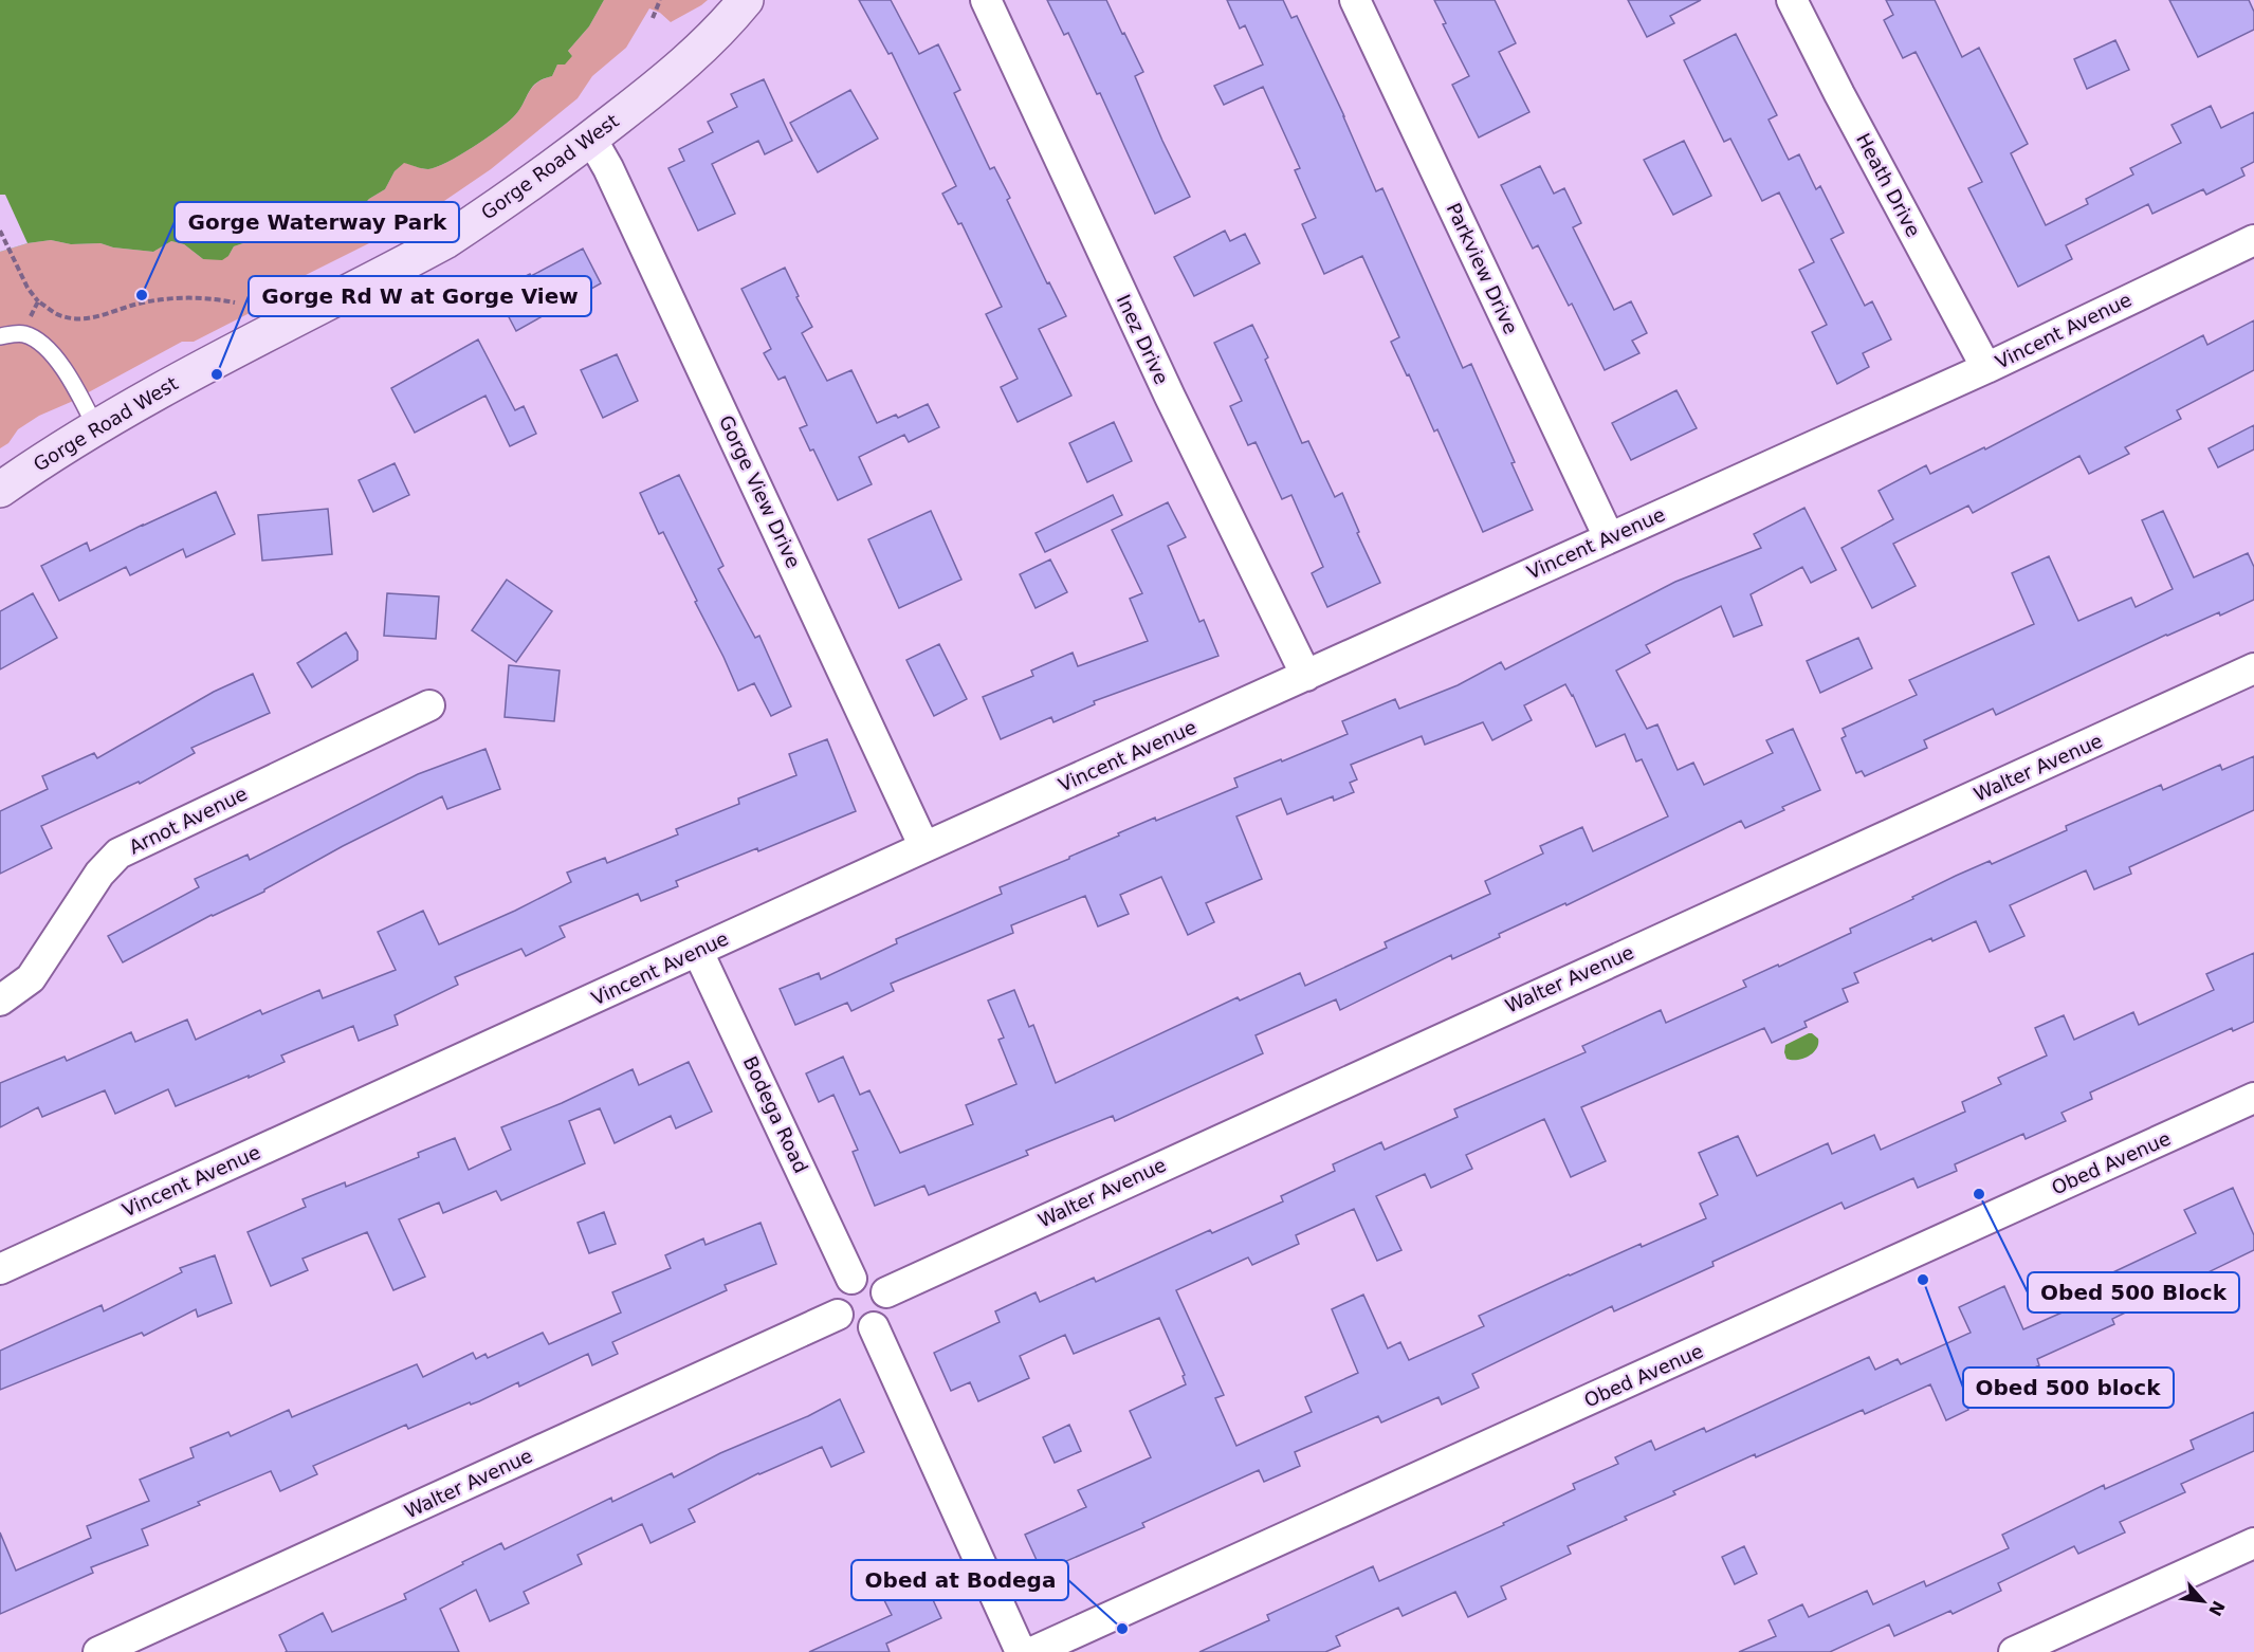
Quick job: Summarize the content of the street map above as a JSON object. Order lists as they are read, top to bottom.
{
  "streets": {
    "main road": ["Gorge Road West"],
    "street": [
      "Heath Drive",
      "Parkview Drive",
      "Vincent Avenue",
      "Inez Drive",
      "Gorge View Drive",
      "Walter Avenue",
      "Arnot Avenue",
      "Bodega Road",
      "Obed Avenue"
    ]
  },
  "crossings": [
    ["Gorge Road West", "Gorge View Drive"],
    ["Heath Drive", "Vincent Avenue"],
    ["Parkview Drive", "Vincent Avenue"],
    ["Vincent Avenue", "Inez Drive"],
    ["Vincent Avenue", "Gorge View Drive"],
    ["Vincent Avenue", "Bodega Road"],
    ["Walter Avenue", "Bodega Road"]
  ],
  "places": [
    "Gorge Waterway Park",
    "Gorge Rd W at Gorge View",
    "Obed 500 Block",
    "Obed 500 block",
    "Obed at Bodega"
  ],
  "north": "bottom right"
}
